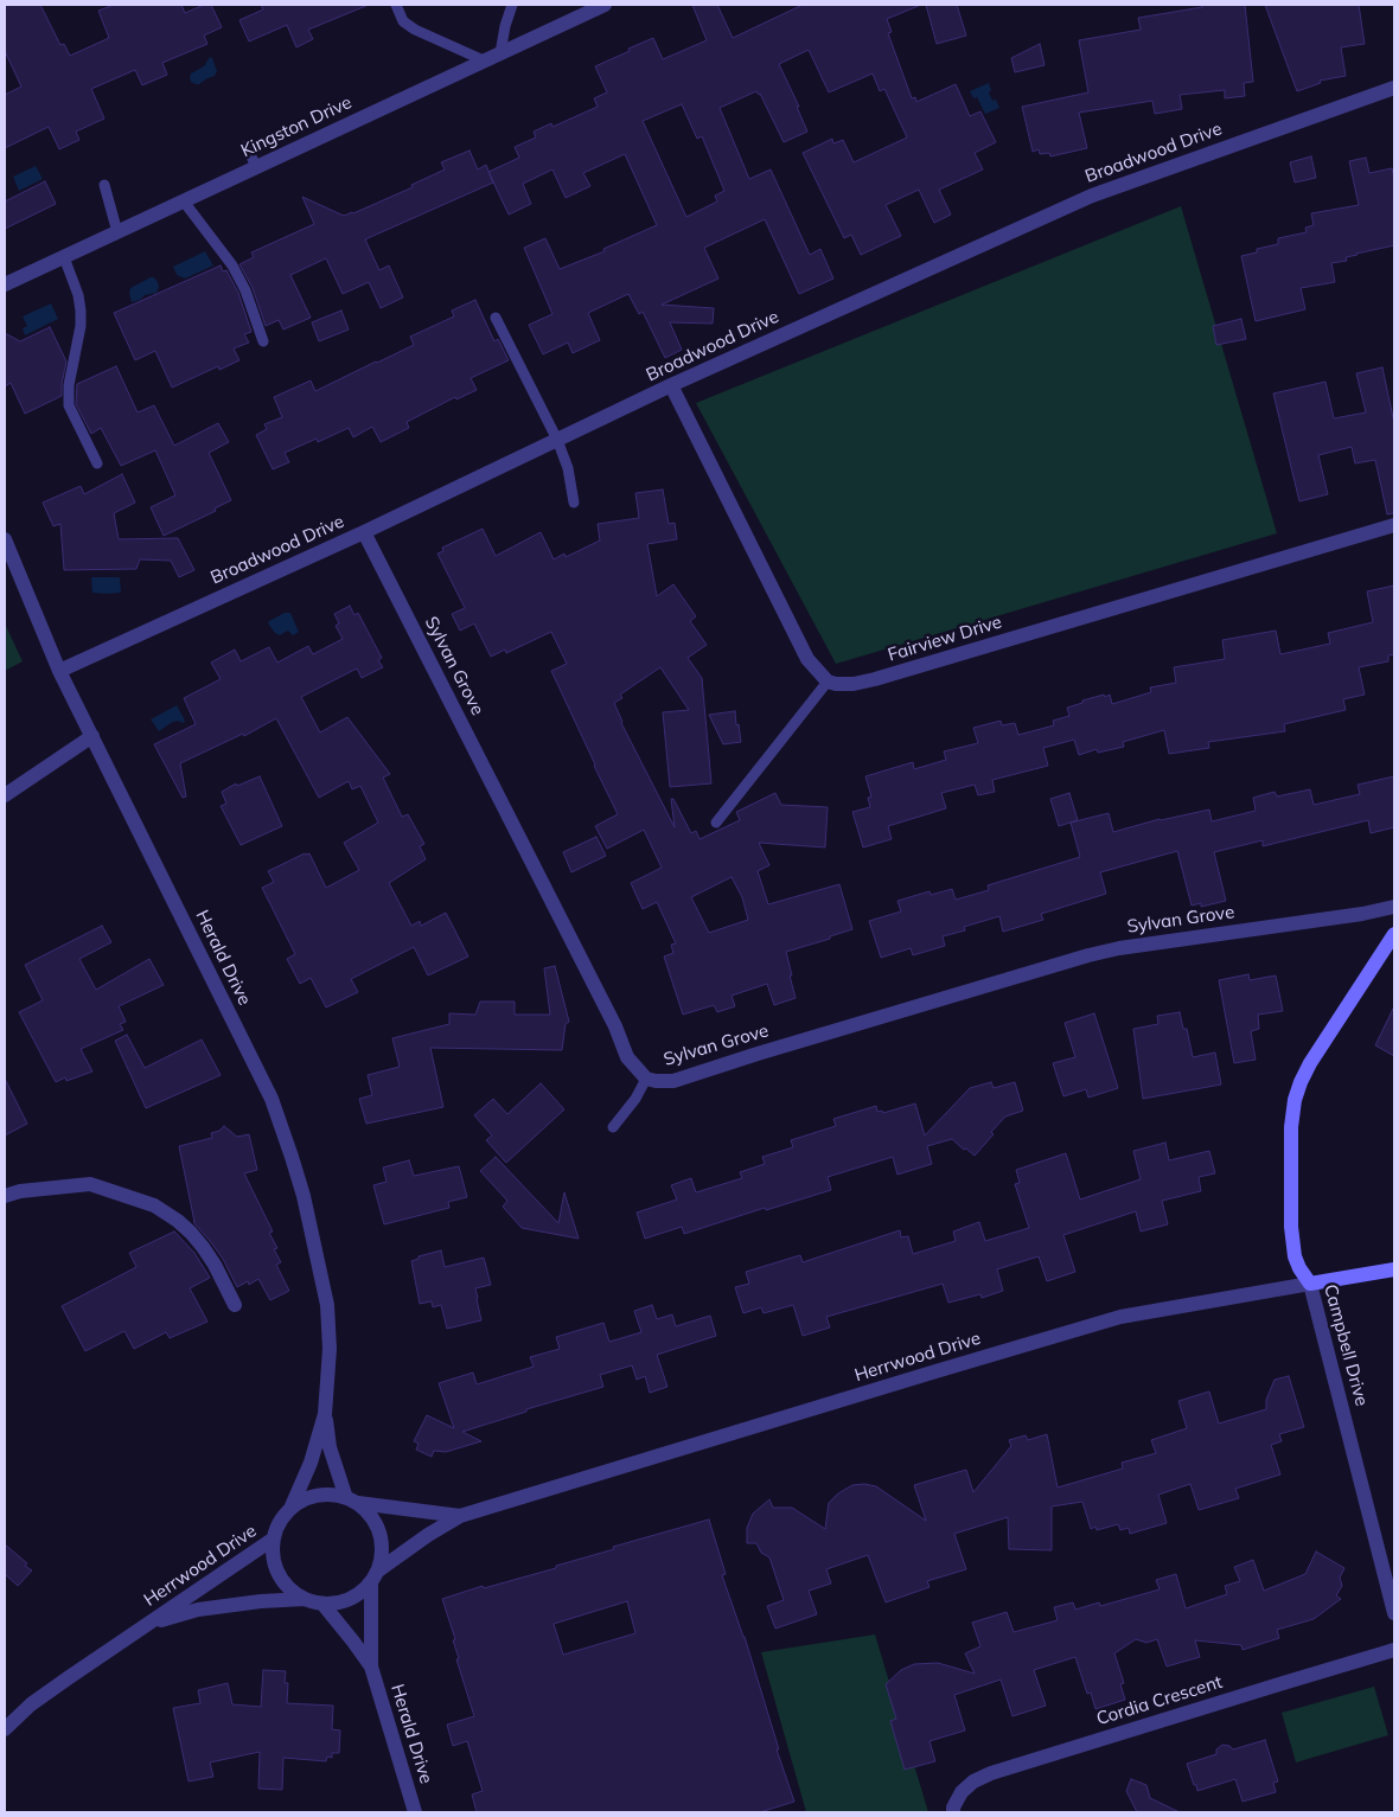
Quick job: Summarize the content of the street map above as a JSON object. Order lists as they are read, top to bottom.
{
  "streets": {
    "street": [
      "Kingston Drive",
      "Broadwood Drive",
      "Fairview Drive",
      "Sylvan Grove",
      "Herald Drive",
      "Campbell Drive",
      "Herrwood Drive",
      "Cordia Crescent"
    ]
  },
  "crossings": [
    ["Broadwood Drive", "Sylvan Grove"],
    ["Broadwood Drive", "Herald Drive"],
    ["Herald Drive", "Herrwood Drive"],
    ["Campbell Drive", "Herrwood Drive"]
  ]
}
